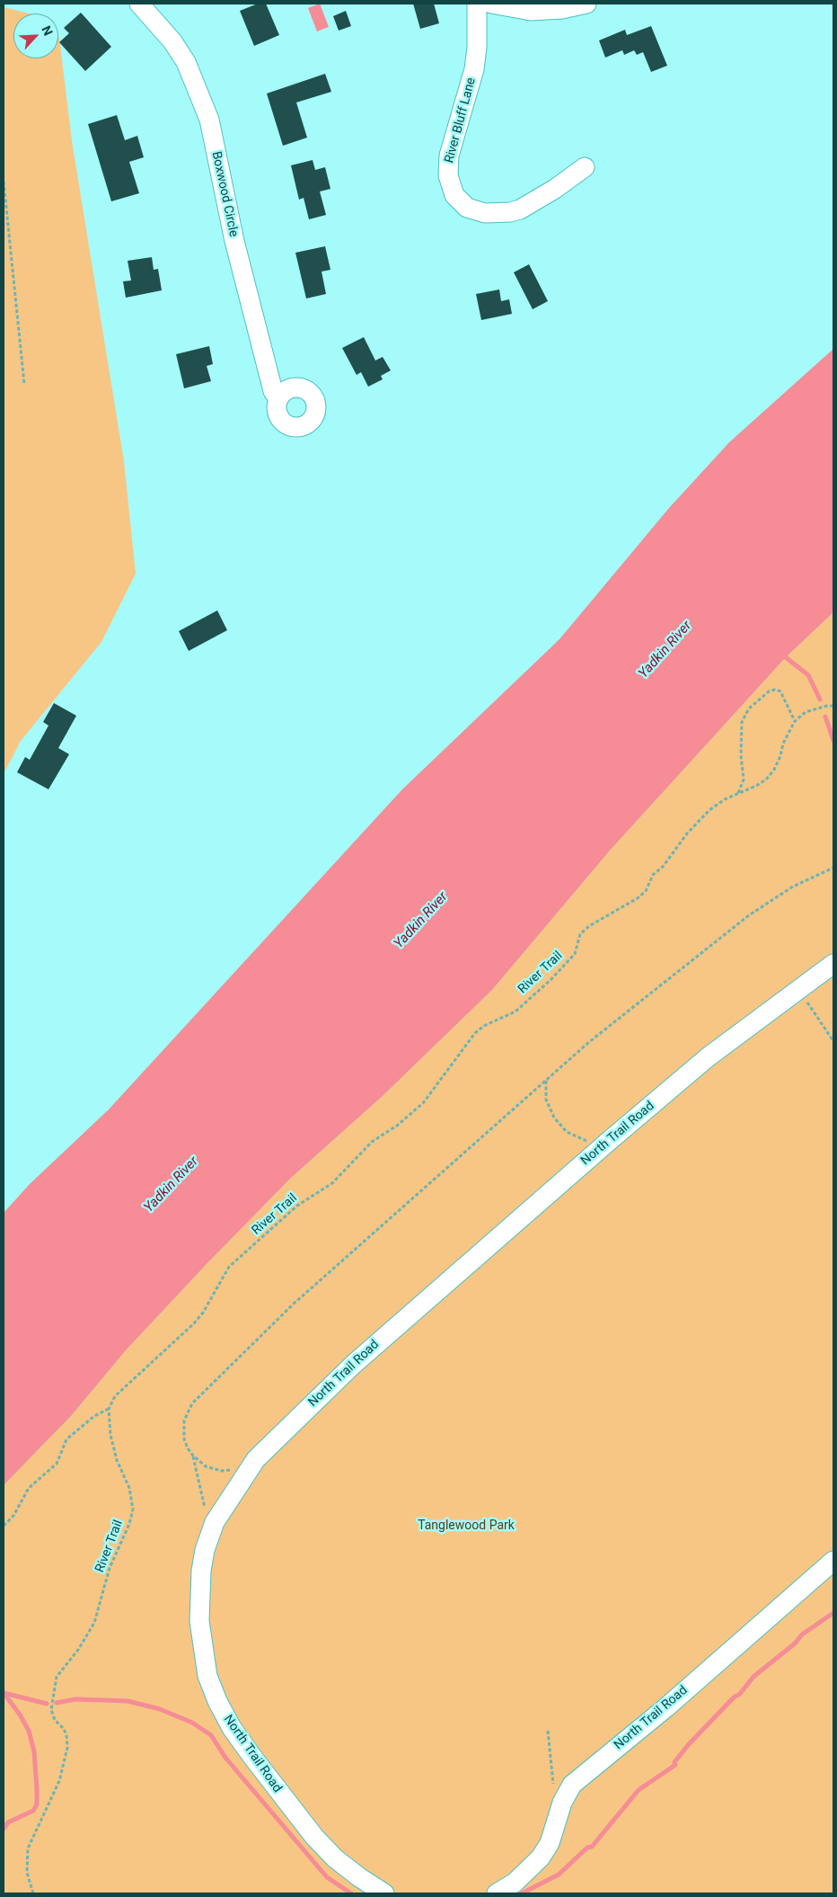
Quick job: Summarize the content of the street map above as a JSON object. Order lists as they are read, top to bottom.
{
  "streets": {
    "street": ["River Bluff Lane", "Boxwood Circle", "North Trail Road"],
    "path": ["River Trail"]
  },
  "water": ["Yadkin River"],
  "parks": ["Tanglewood Park"],
  "north": "top right"
}
